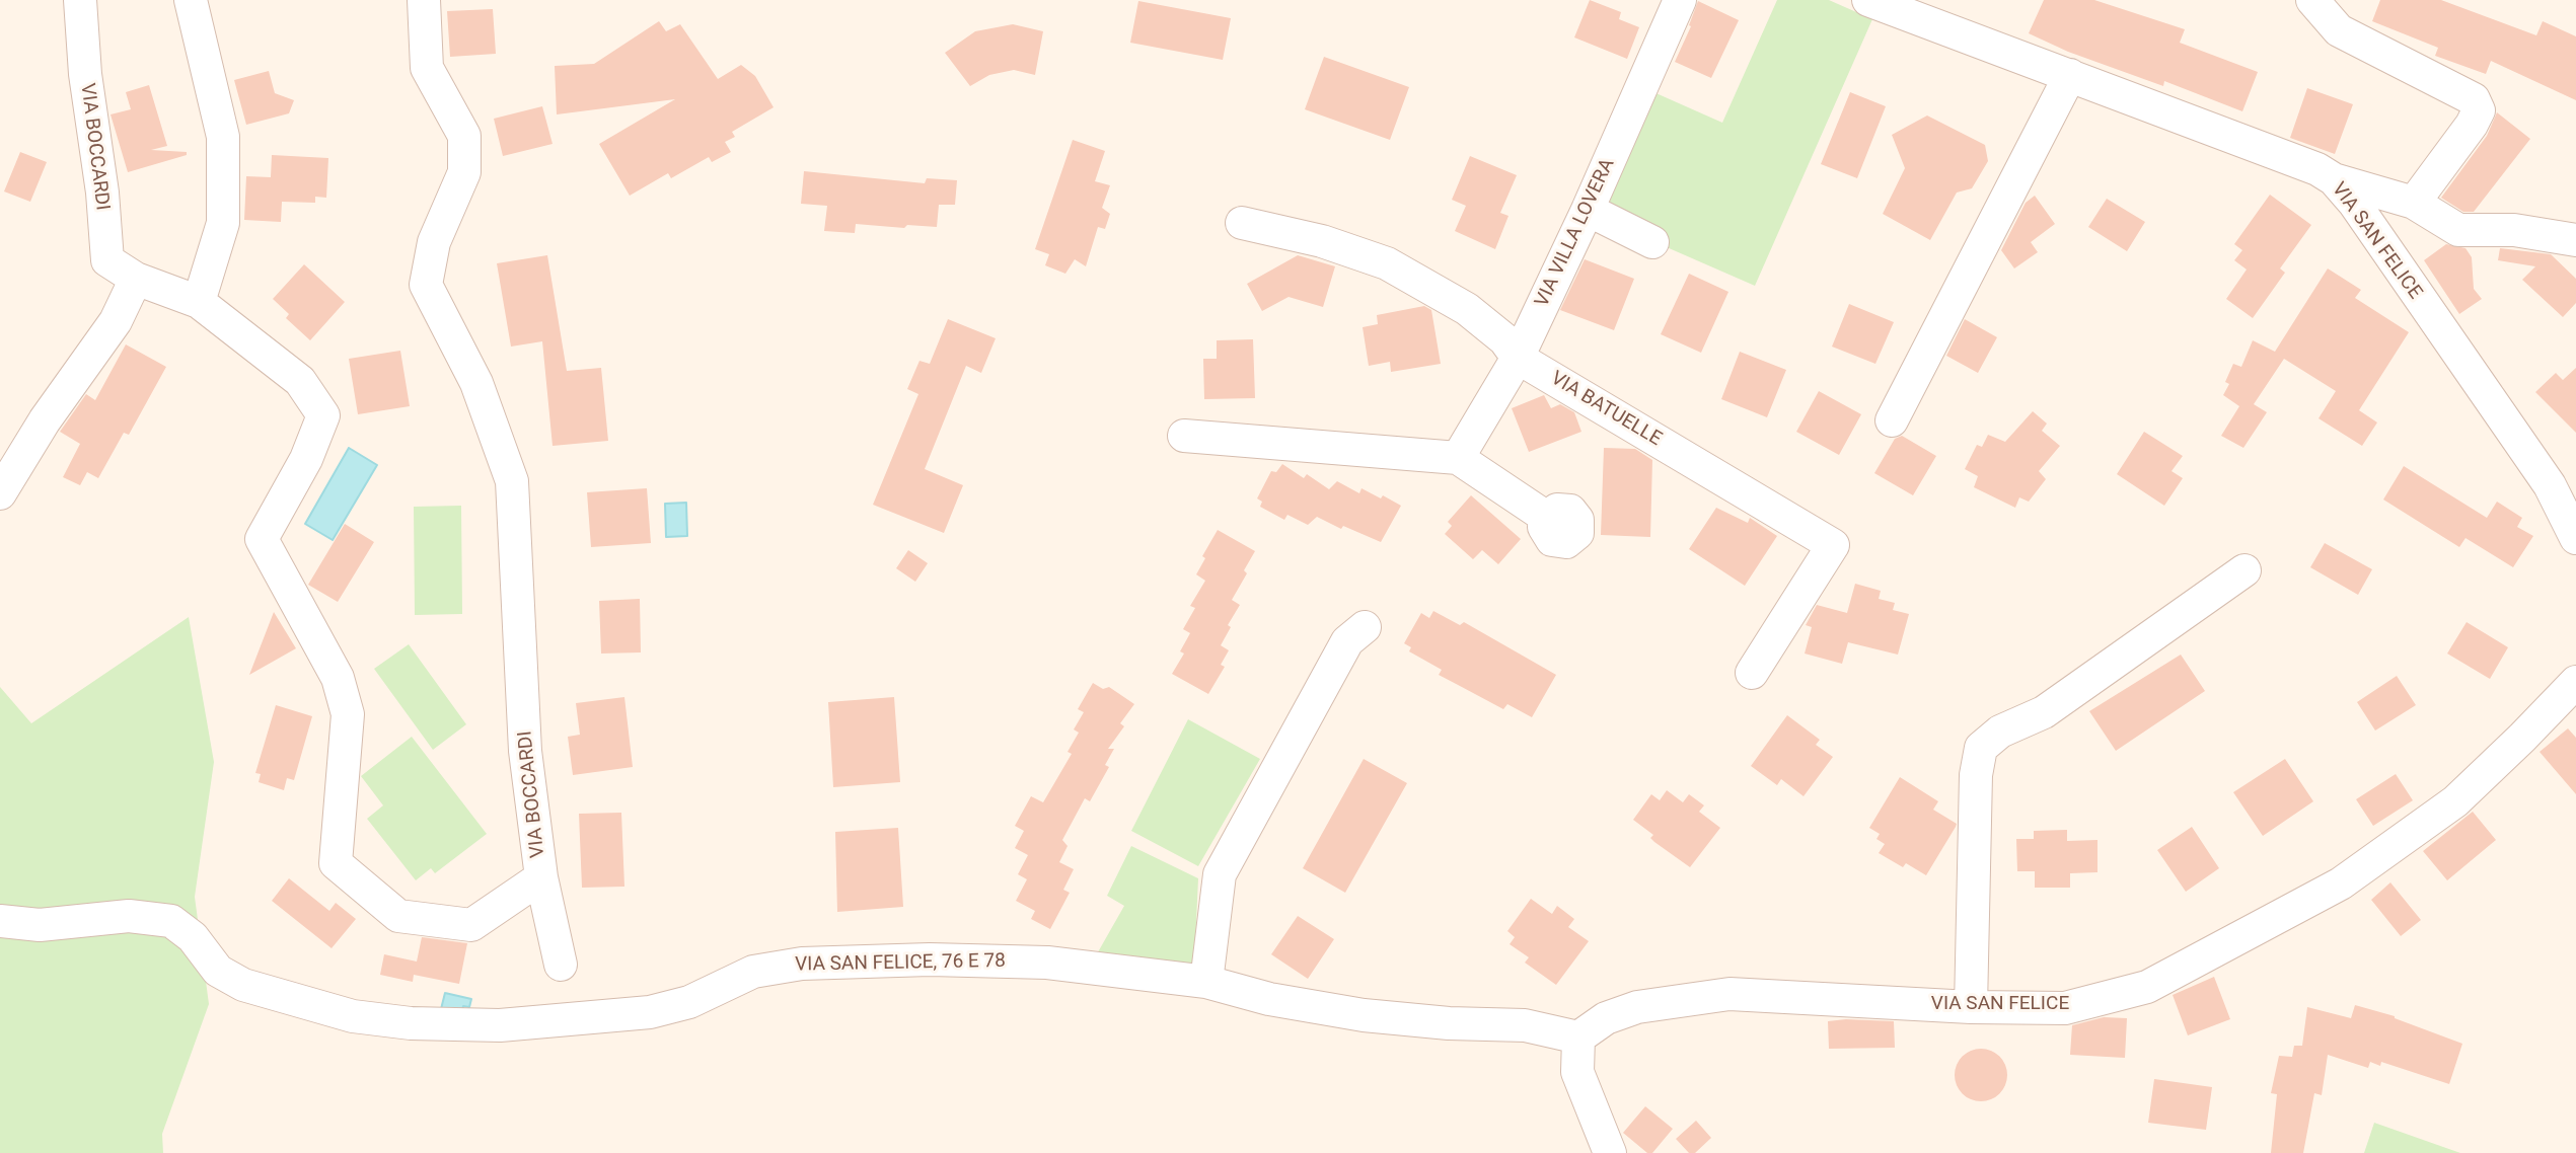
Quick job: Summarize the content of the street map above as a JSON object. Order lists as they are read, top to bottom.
{
  "streets": {
    "street": [
      "VIA BOCCARDI",
      "VIA VILLA LOVERA",
      "VIA SAN FELICE",
      "VIA BATUELLE",
      "VIA SAN FELICE, 76 E 78"
    ]
  },
  "crossings": [
    ["VIA VILLA LOVERA", "VIA BATUELLE"],
    ["VIA SAN FELICE", "VIA SAN FELICE, 76 E 78"]
  ]
}
